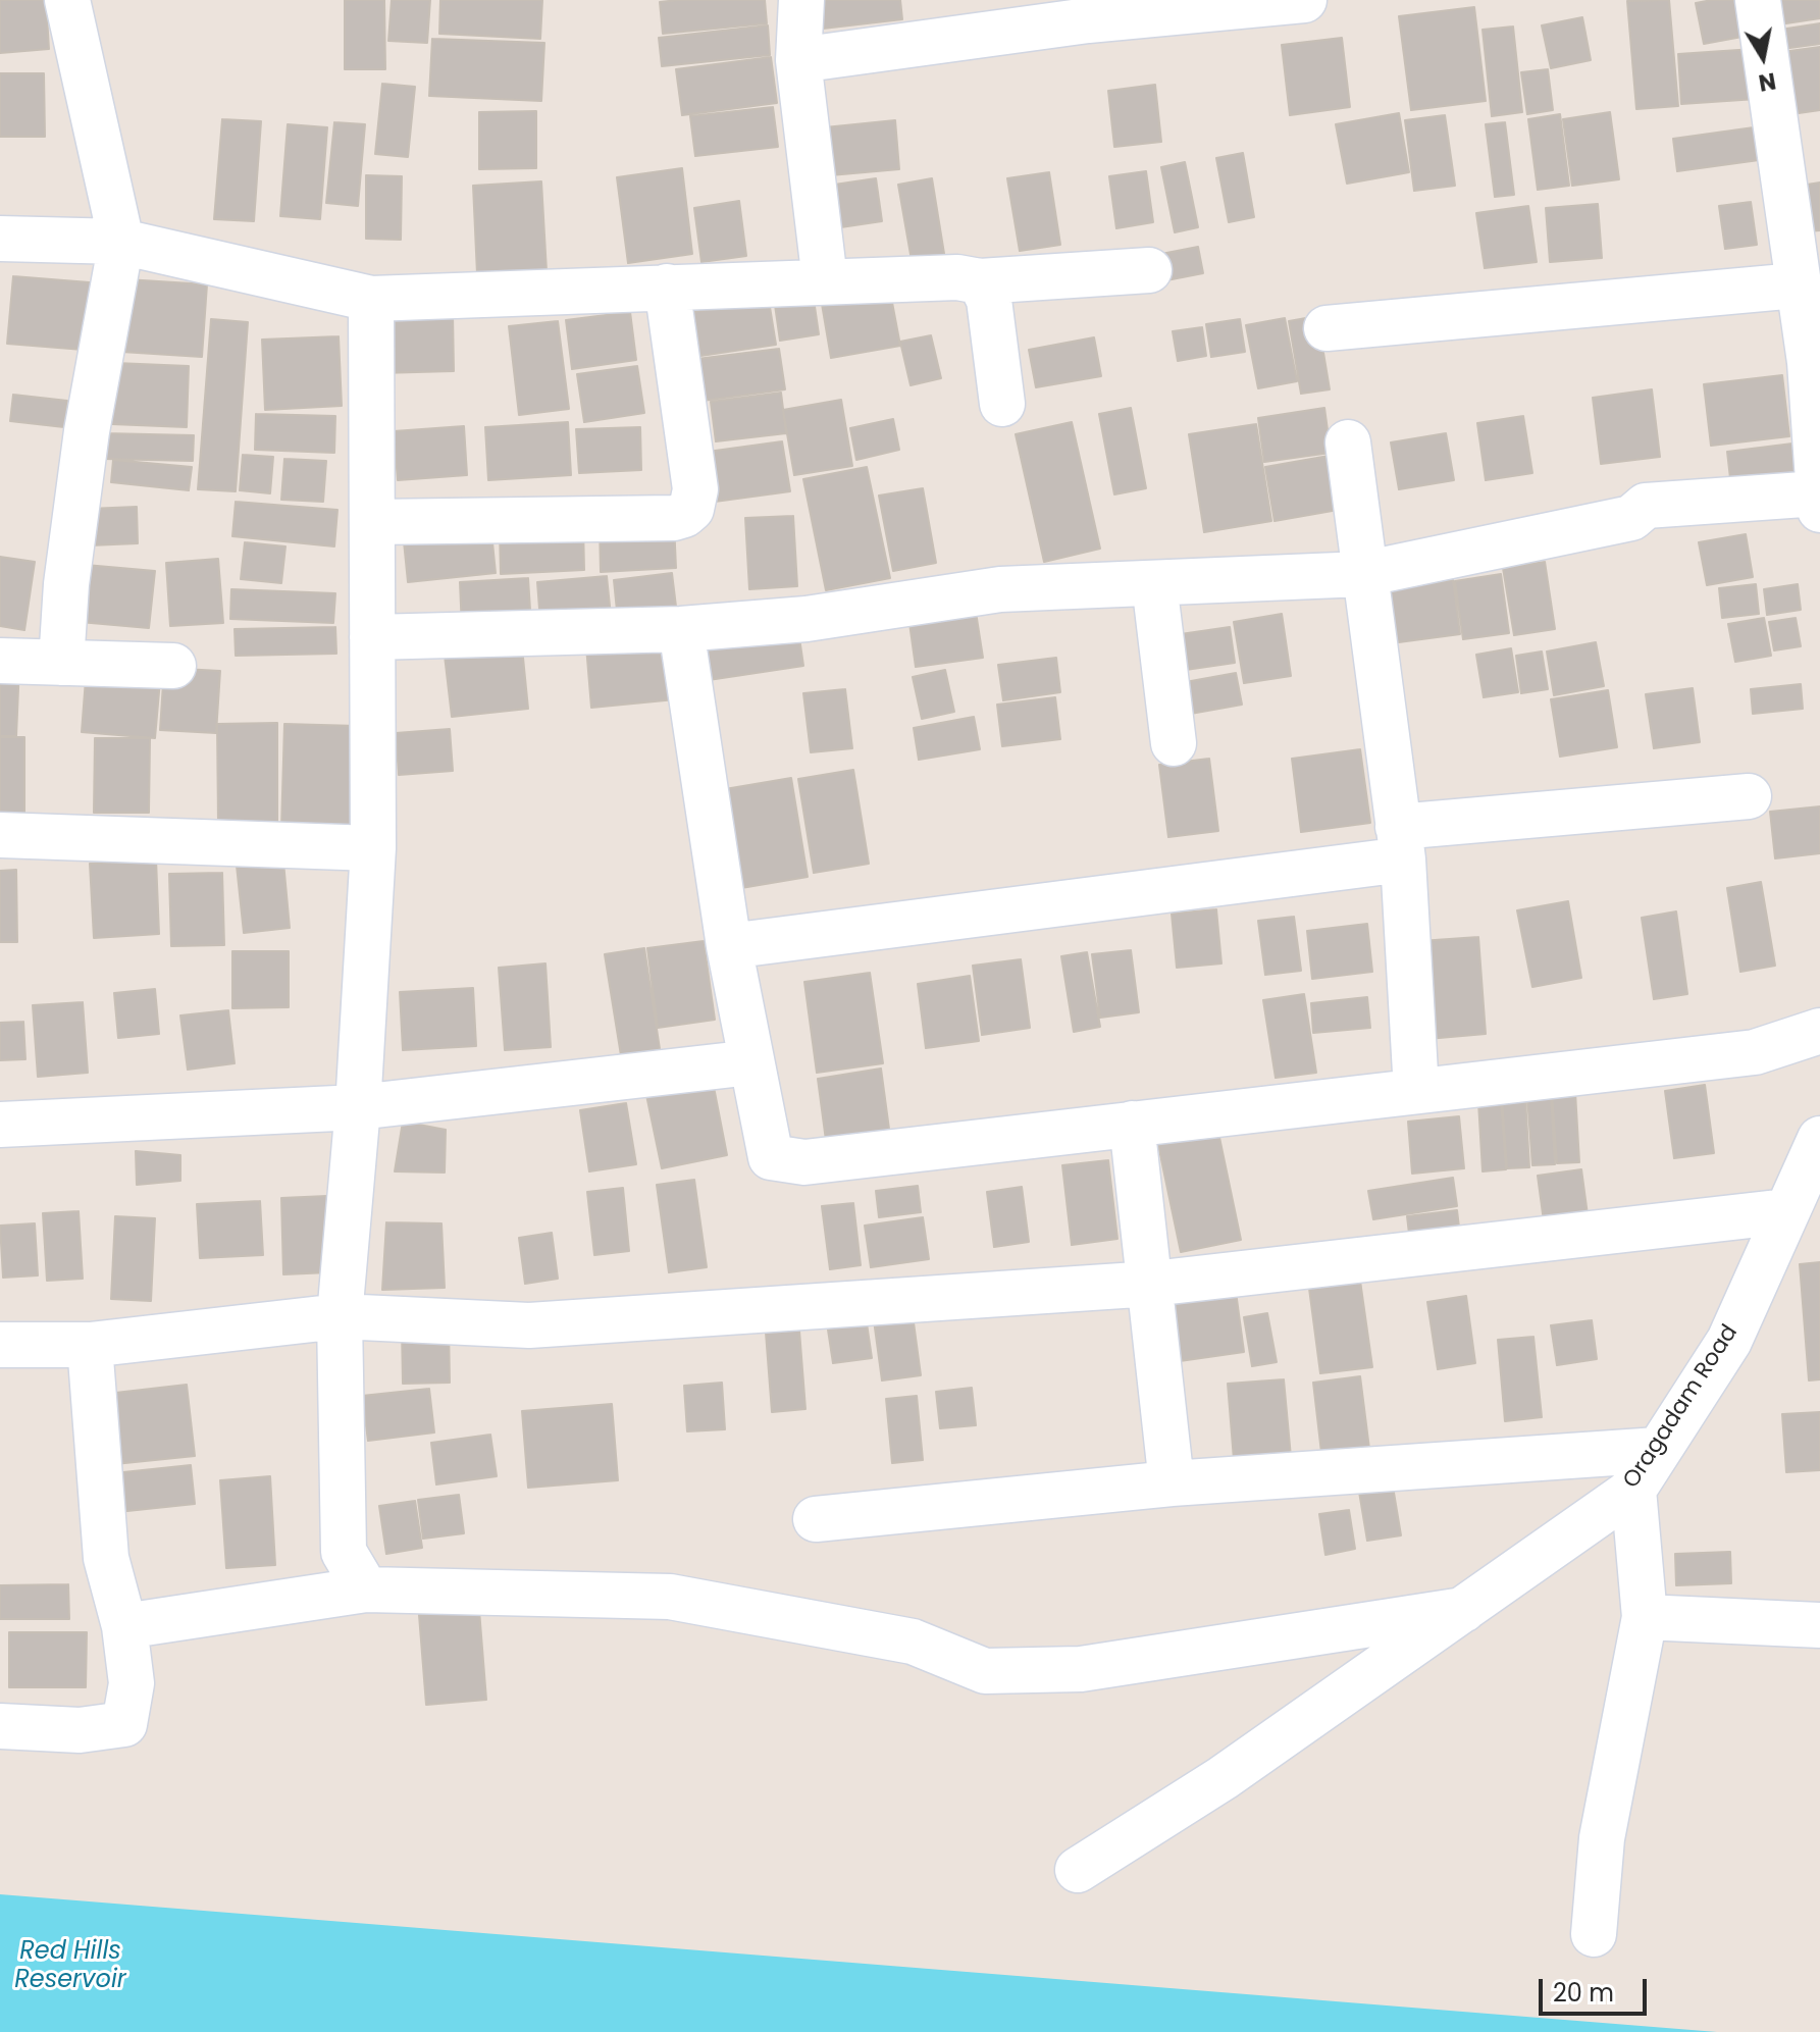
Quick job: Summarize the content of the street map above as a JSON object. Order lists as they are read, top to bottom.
{
  "streets": {
    "street": ["Oragadam Road"]
  },
  "water": ["Red Hills Reservoir"],
  "scale_bar": "20 m",
  "north": "bottom"
}
